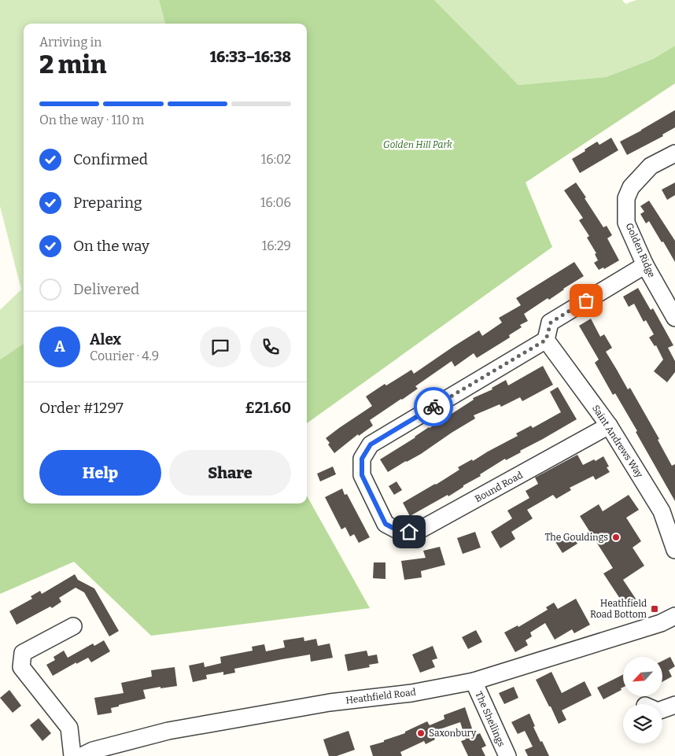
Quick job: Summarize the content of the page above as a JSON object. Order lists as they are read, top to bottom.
{
  "streets": {
    "street": [
      "Golden Ridge",
      "Saint Andrews Way",
      "Bound Road",
      "Heathfield Road",
      "The Sheilings"
    ]
  },
  "crossings": [
    ["Saint Andrews Way", "Bound Road"],
    ["Heathfield Road", "The Sheilings"]
  ],
  "parks": ["Golden Hill Park"],
  "places": {
    "other": ["The Gouldings", "Saxonbury"],
    "transit": ["Heathfield Road Bottom"]
  },
  "north": "bottom left",
  "page": {
    "heading": ["2 min", "Arriving in", "16:33–16:38"],
    "panel": [
      "Alex",
      "Courier · 4.9",
      "Order #1297",
      "£21.60"
    ],
    "bar": "On the way · 110 m",
    "list": [
      ["Confirmed", "16:02"],
      ["Preparing", "16:06"],
      ["On the way", "16:29"],
      "Delivered"
    ],
    "round": "A",
    "buttons": ["Help", "Share"]
  }
}
